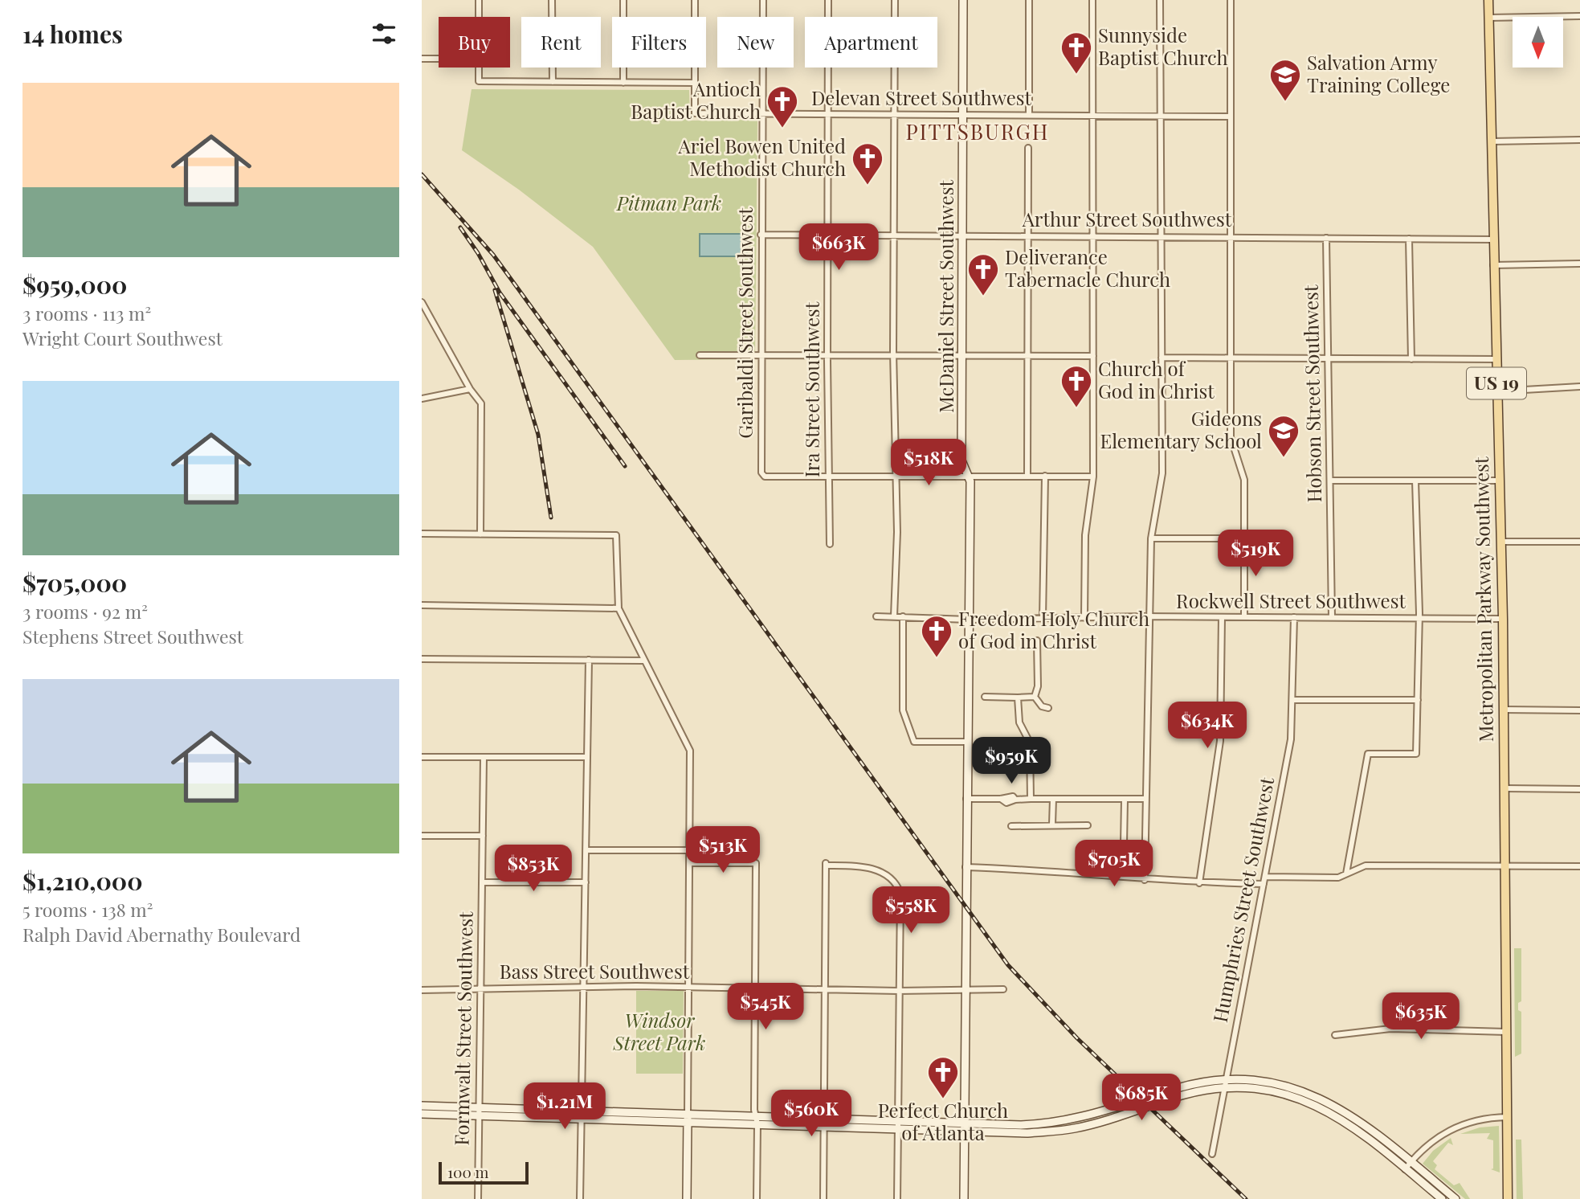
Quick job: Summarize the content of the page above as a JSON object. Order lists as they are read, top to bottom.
{
  "streets": {
    "main road": ["McDaniel Street Southwest", "US 19", "Metropolitan Parkway Southwest"],
    "street": [
      "Delevan Street Southwest",
      "Arthur Street Southwest",
      "Garibaldi Street Southwest",
      "Ira Street Southwest",
      "Hobson Street Southwest",
      "Rockwell Street Southwest",
      "Humphries Street Southwest",
      "Bass Street Southwest",
      "Formwalt Street Southwest"
    ]
  },
  "crossings": [
    ["Delevan Street Southwest", "McDaniel Street Southwest"],
    ["Delevan Street Southwest", "Garibaldi Street Southwest"],
    ["Delevan Street Southwest", "Ira Street Southwest"],
    ["Arthur Street Southwest", "McDaniel Street Southwest"],
    ["Arthur Street Southwest", "Garibaldi Street Southwest"],
    ["Arthur Street Southwest", "Ira Street Southwest"],
    ["Arthur Street Southwest", "Hobson Street Southwest"],
    ["Arthur Street Southwest", "Metropolitan Parkway Southwest"],
    ["McDaniel Street Southwest", "Rockwell Street Southwest"],
    ["McDaniel Street Southwest", "Bass Street Southwest"],
    ["Garibaldi Street Southwest", "Ira Street Southwest"],
    ["Hobson Street Southwest", "Rockwell Street Southwest"],
    ["Metropolitan Parkway Southwest", "Rockwell Street Southwest"],
    ["Rockwell Street Southwest", "Humphries Street Southwest"],
    ["Bass Street Southwest", "Formwalt Street Southwest"]
  ],
  "districts": ["PITTSBURGH"],
  "parks": ["Pitman Park", "Windsor Street Park"],
  "places": {
    "church": [
      "Sunnyside Baptist Church",
      "Antioch Baptist Church",
      "Ariel Bowen United Methodist Church",
      "Deliverance Tabernacle Church",
      "Church of God in Christ",
      "Freedom Holy Church of God in Christ",
      "Perfect Church of Atlanta"
    ],
    "school or university": ["Salvation Army Training College", "Gideons Elementary School"]
  },
  "scale_bar": "100 m",
  "north": "bottom",
  "page": {
    "heading": "14 homes",
    "chip": [
      "Buy",
      "Rent",
      "Filters",
      "New",
      "Apartment"
    ],
    "list": [
      {
        "name": "$959,000",
        "note": "3 rooms · 113 m² · Wright Court Southwest"
      },
      {
        "name": "$705,000",
        "note": "3 rooms · 92 m² · Stephens Street Southwest"
      },
      {
        "name": "$1,210,000",
        "note": "5 rooms · 138 m² · Ralph David Abernathy Boulevard"
      }
    ],
    "price": [
      "$663K",
      "$518K",
      "$519K",
      "$634K",
      "$959K",
      "$513K",
      "$705K",
      "$853K",
      "$558K",
      "$545K",
      "$635K",
      "$685K",
      "$1.21M",
      "$560K"
    ],
    "scale": "100 m"
  }
}
